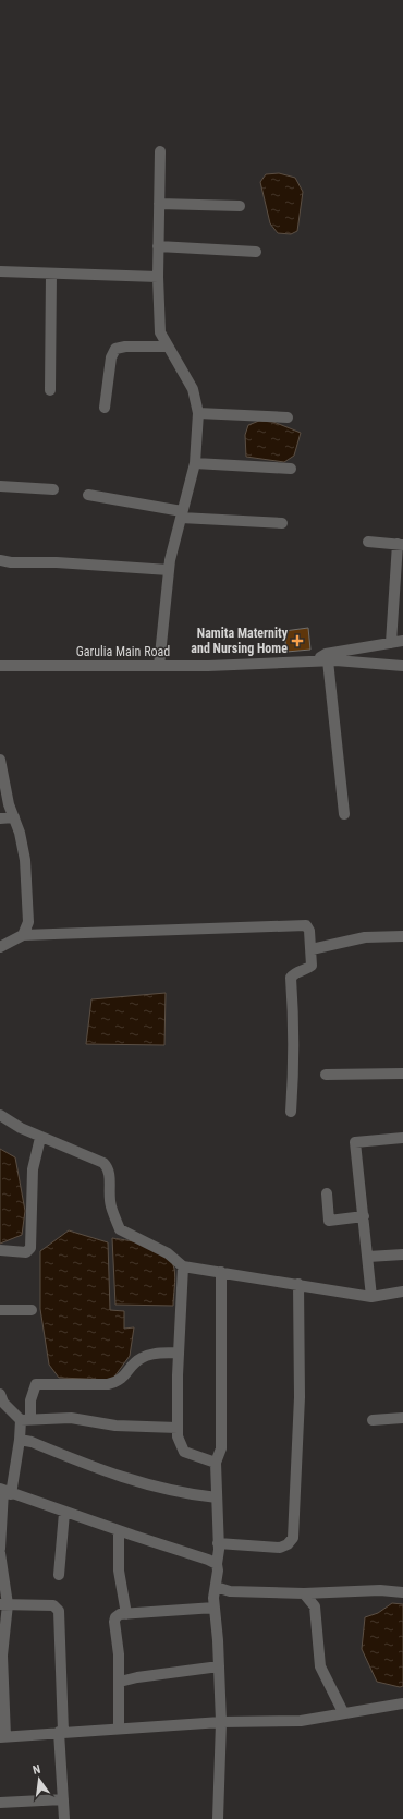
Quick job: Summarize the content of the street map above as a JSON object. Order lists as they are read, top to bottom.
{
  "streets": {
    "street": ["Garulia Main Road"]
  },
  "places": {
    "health": ["Namita Maternity and Nursing Home"]
  },
  "north": "top"
}
